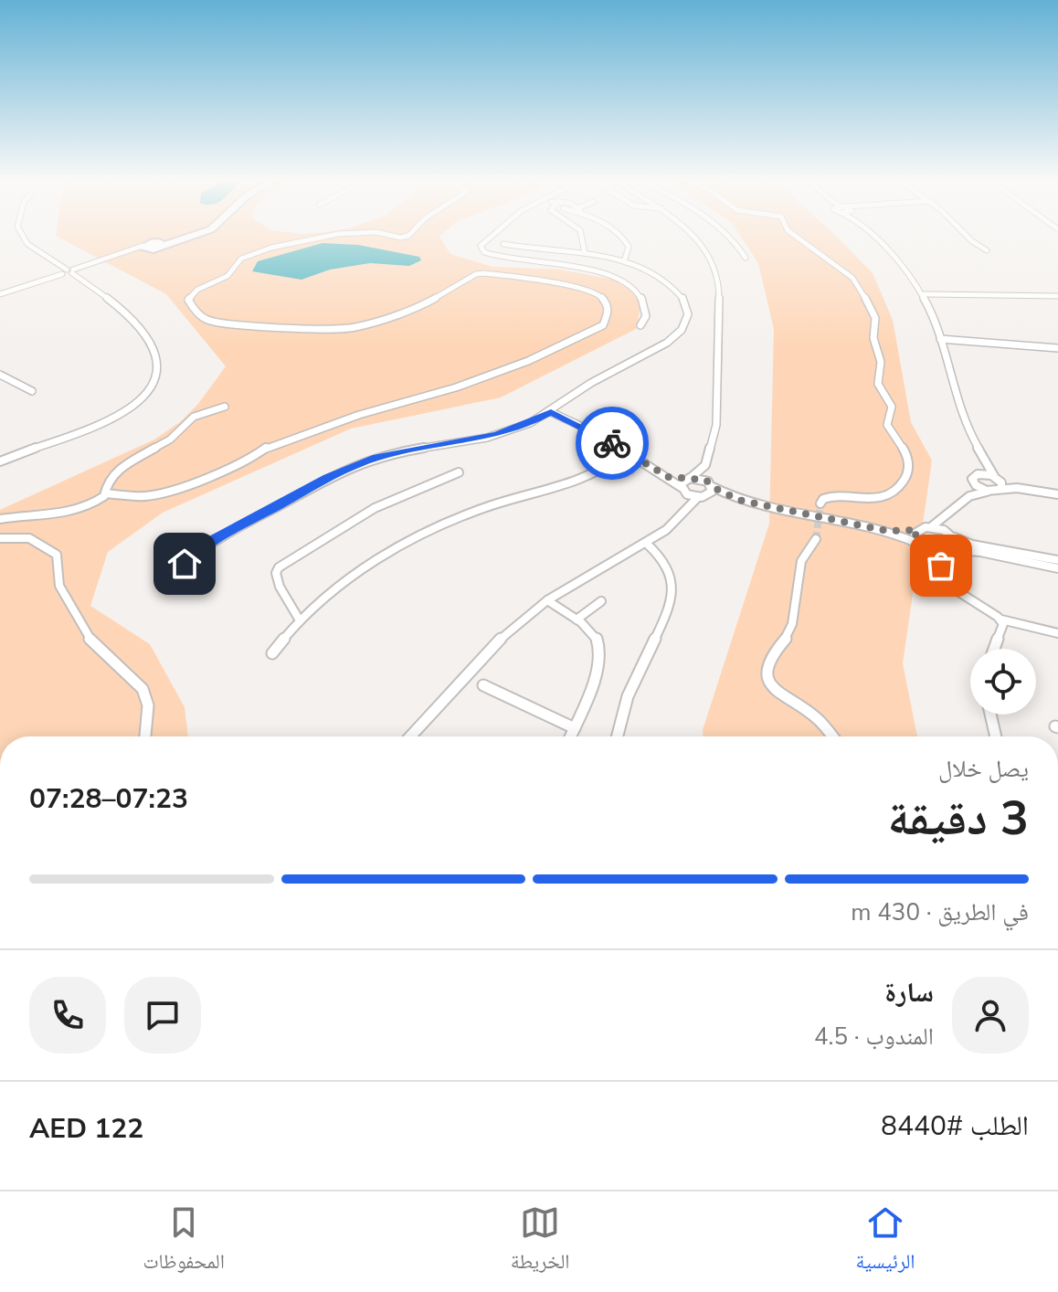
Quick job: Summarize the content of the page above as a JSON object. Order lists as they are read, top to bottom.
{
  "page": {
    "heading": ["3 دقيقة", "يصل خلال", "07:23–07:28"],
    "panel": [
      "سارة",
      "المندوب · 4.5",
      "الطلب #8440",
      "AED 122"
    ],
    "bar": "في الطريق · 430 m",
    "tabs": ["الرئيسية", "الخريطة", "المحفوظات"]
  }
}
